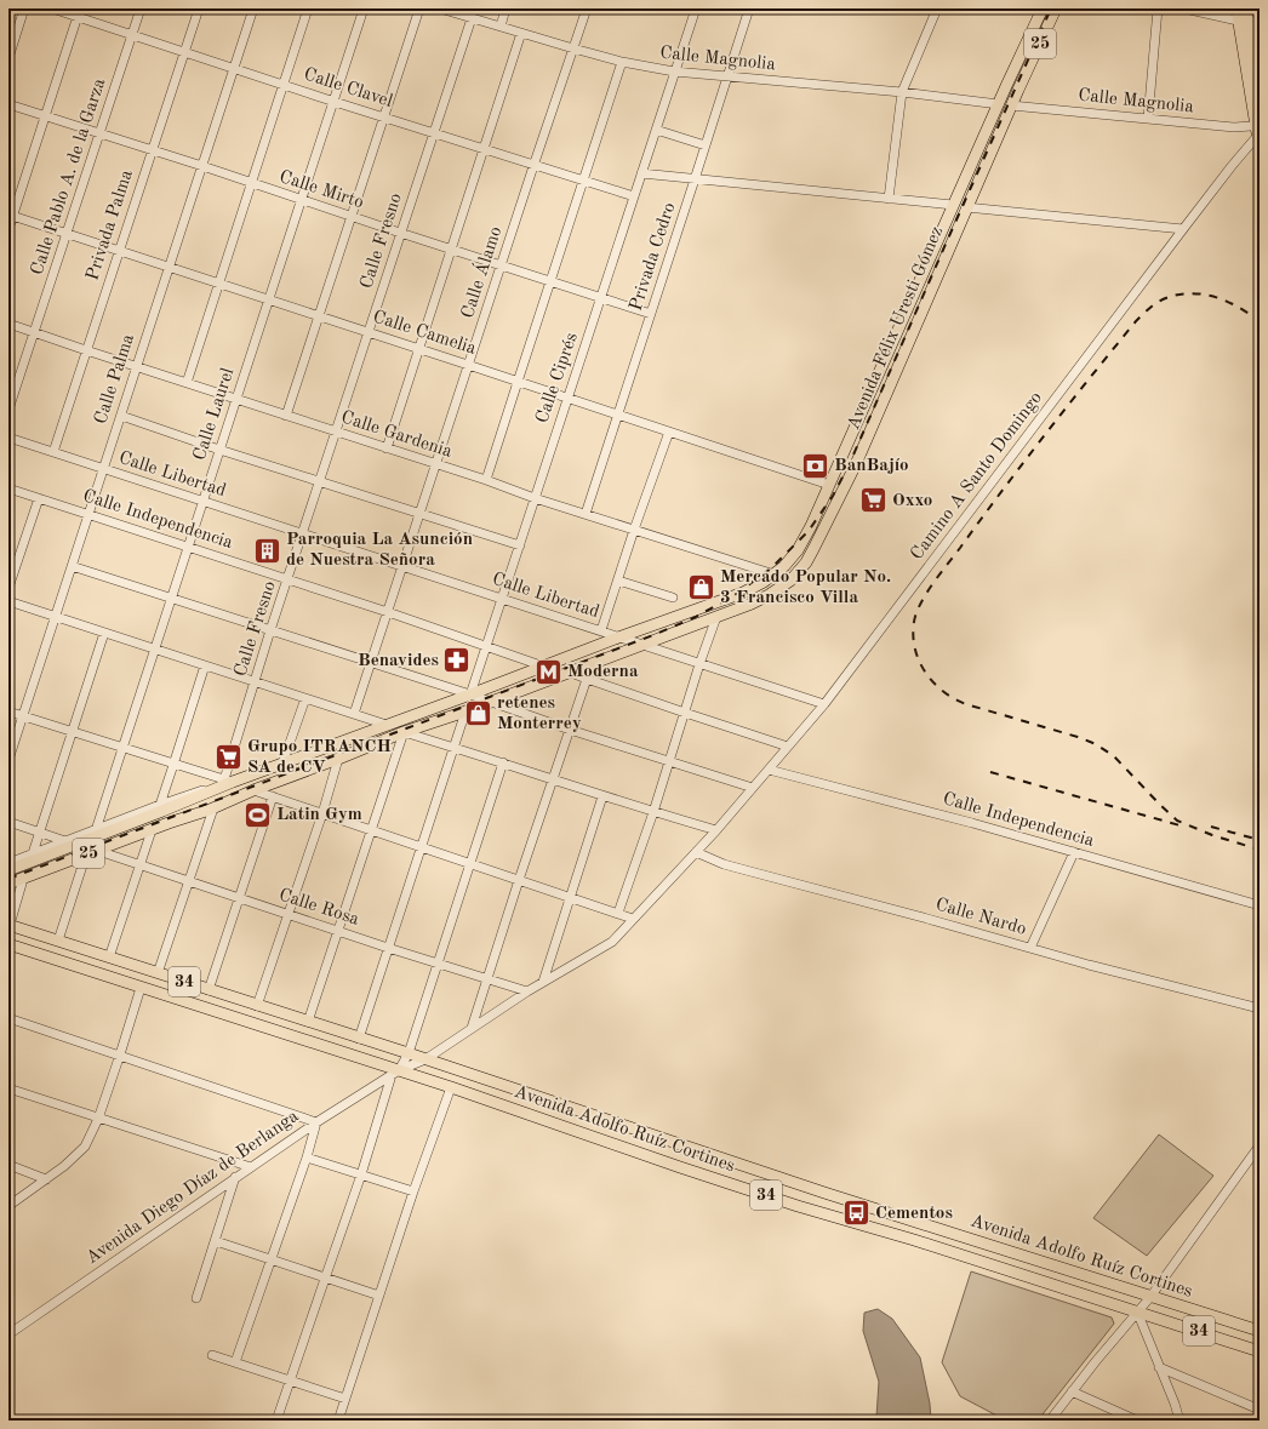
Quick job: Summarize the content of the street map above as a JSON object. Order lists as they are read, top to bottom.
{
  "streets": {
    "main road": [
      "25",
      "Avenida Félix Uresti Gómez",
      "34",
      "Avenida Adolfo Ruíz Cortines"
    ],
    "street": [
      "Calle Magnolia",
      "Calle Clavel",
      "Calle Pablo A. de la Garza",
      "Calle Mirto",
      "Privada Palma",
      "Calle Fresno",
      "Privada Cedro",
      "Calle Álamo",
      "Calle Camelia",
      "Calle Ciprés",
      "Calle Palma",
      "Calle Laurel",
      "Calle Gardenia",
      "Calle Libertad",
      "Camino A Santo Domingo",
      "Calle Independencia",
      "Calle Rosa",
      "Calle Nardo",
      "Avenida Diego Díaz de Berlanga"
    ]
  },
  "crossings": [
    ["25", "Avenida Félix Uresti Gómez"],
    ["Calle Magnolia", "Calle Fresno"],
    ["Calle Magnolia", "Privada Cedro"],
    ["Calle Magnolia", "Calle Álamo"],
    ["Calle Magnolia", "Avenida Félix Uresti Gómez"],
    ["Calle Magnolia", "Calle Ciprés"],
    ["Calle Magnolia", "Camino A Santo Domingo"],
    ["Calle Clavel", "Calle Pablo A. de la Garza"],
    ["Calle Clavel", "Privada Palma"],
    ["Calle Clavel", "Calle Fresno"],
    ["Calle Clavel", "Calle Álamo"],
    ["Calle Clavel", "Calle Ciprés"],
    ["Calle Clavel", "Calle Palma"],
    ["Calle Clavel", "Calle Laurel"],
    ["Calle Pablo A. de la Garza", "Calle Mirto"],
    ["Calle Pablo A. de la Garza", "Calle Camelia"],
    ["Calle Pablo A. de la Garza", "Calle Gardenia"],
    ["Calle Mirto", "Privada Palma"],
    ["Calle Mirto", "Calle Fresno"],
    ["Calle Mirto", "Privada Cedro"],
    ["Calle Mirto", "Calle Álamo"],
    ["Calle Mirto", "Calle Ciprés"],
    ["Calle Mirto", "Calle Palma"],
    ["Calle Mirto", "Calle Laurel"],
    ["Privada Palma", "Calle Camelia"],
    ["Privada Palma", "Calle Gardenia"],
    ["Privada Palma", "Calle Libertad"],
    ["Calle Fresno", "Avenida Félix Uresti Gómez"],
    ["Calle Fresno", "Calle Camelia"],
    ["Calle Fresno", "Calle Gardenia"],
    ["Calle Fresno", "Calle Libertad"],
    ["Calle Fresno", "Calle Independencia"],
    ["Privada Cedro", "Calle Camelia"],
    ["Privada Cedro", "Calle Gardenia"],
    ["Calle Álamo", "Calle Camelia"],
    ["Calle Álamo", "Calle Gardenia"],
    ["Calle Álamo", "Calle Libertad"],
    ["Calle Álamo", "Calle Independencia"],
    ["Avenida Félix Uresti Gómez", "Calle Camelia"],
    ["Avenida Félix Uresti Gómez", "Calle Ciprés"],
    ["Avenida Félix Uresti Gómez", "Calle Gardenia"],
    ["Avenida Félix Uresti Gómez", "Calle Libertad"],
    ["Avenida Félix Uresti Gómez", "Calle Independencia"],
    ["Calle Camelia", "Calle Ciprés"],
    ["Calle Camelia", "Calle Palma"],
    ["Calle Camelia", "Calle Laurel"],
    ["Calle Ciprés", "Calle Gardenia"],
    ["Calle Ciprés", "Calle Libertad"],
    ["Calle Ciprés", "Calle Independencia"],
    ["Calle Palma", "Calle Gardenia"],
    ["Calle Palma", "Calle Libertad"],
    ["Calle Palma", "Calle Independencia"],
    ["Calle Laurel", "Calle Gardenia"],
    ["Calle Laurel", "Calle Libertad"],
    ["Calle Laurel", "Calle Independencia"],
    ["Calle Libertad", "Camino A Santo Domingo"],
    ["Camino A Santo Domingo", "Calle Independencia"],
    ["Camino A Santo Domingo", "Calle Nardo"],
    ["Avenida Adolfo Ruíz Cortines", "Avenida Diego Díaz de Berlanga"]
  ],
  "places": {
    "bank": ["BanBajío"],
    "supermarket": ["Oxxo", "Grupo ITRANCH SA de CV"],
    "building": ["Parroquia La Asunción de Nuestra Señora"],
    "shop": ["Mercado Popular No. 3 Francisco Villa", "retenes Monterrey"],
    "pharmacy": ["Benavides"],
    "metro station": ["Moderna"],
    "sports": ["Latin Gym"],
    "bus stop": ["Cementos"]
  }
}
